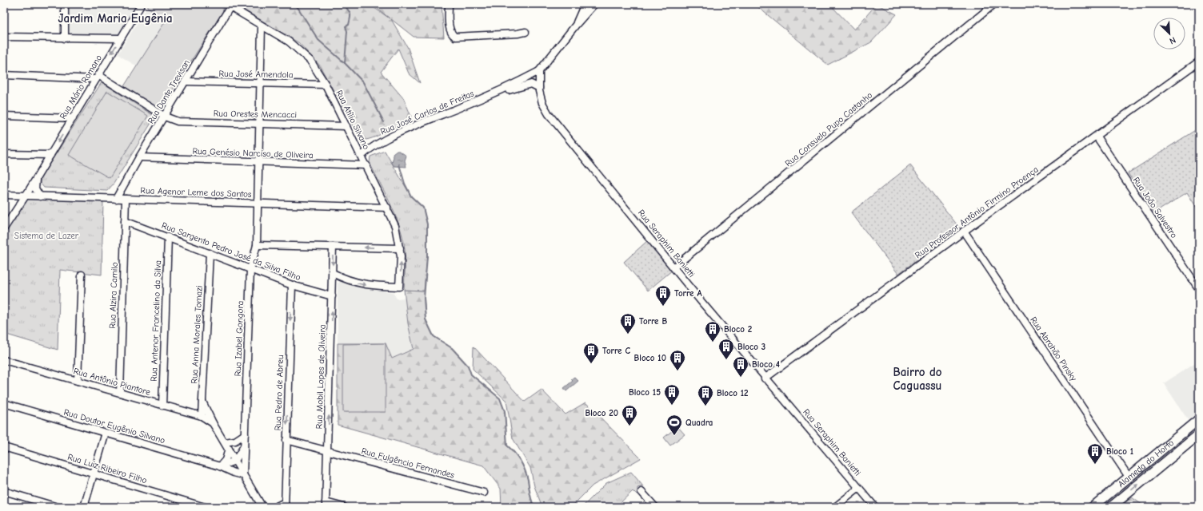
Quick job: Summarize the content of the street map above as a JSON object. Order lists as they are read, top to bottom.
{
  "streets": {
    "main road": ["Alameda do Horto"],
    "street": [
      "Rua José Amendola",
      "Rua Mário Romano",
      "Rua Dante Trevisan",
      "Rua José Carlos de Freitas",
      "Rua Orestes Mencacci",
      "Rua Atílio Silvano",
      "Rua Consuelo Pupo Castanho",
      "Rua Genésio Narciso de Oliveira",
      "Rua Agenor Leme dos Santos",
      "Rua João Salvestro",
      "Rua Professor Antônio Firmino Proença",
      "Rua Seraphim Banietti",
      "Rua Sargento Pedro José da Silva Filho",
      "Rua Alzira Camilo",
      "Rua Antenor Francelino da Silva",
      "Rua Anna Morales Tomazi",
      "Rua Izabel Gongora",
      "Rua Abrahão Pinsky",
      "Rua Mobil Lopes de Oliveira",
      "Rua Antônio Piantore",
      "Rua Pedro de Abreu",
      "Rua Doutor Eugênio Silvano",
      "Rua Fulgêncio Fernandes",
      "Rua Luiz Ribeiro Filho"
    ]
  },
  "crossings": [
    ["Rua José Amendola", "Rua Dante Trevisan"],
    ["Rua José Amendola", "Rua Atílio Silvano"],
    ["Rua José Amendola", "Rua Izabel Gongora"],
    ["Rua Mário Romano", "Rua Orestes Mencacci"],
    ["Rua Mário Romano", "Rua Agenor Leme dos Santos"],
    ["Rua Dante Trevisan", "Rua Orestes Mencacci"],
    ["Rua Dante Trevisan", "Rua Atílio Silvano"],
    ["Rua Dante Trevisan", "Rua Genésio Narciso de Oliveira"],
    ["Rua Dante Trevisan", "Rua Agenor Leme dos Santos"],
    ["Rua José Carlos de Freitas", "Rua Atílio Silvano"],
    ["Rua José Carlos de Freitas", "Rua Seraphim Banietti"],
    ["Rua Orestes Mencacci", "Rua Atílio Silvano"],
    ["Rua Orestes Mencacci", "Rua Izabel Gongora"],
    ["Rua Atílio Silvano", "Rua Genésio Narciso de Oliveira"],
    ["Rua Atílio Silvano", "Rua Agenor Leme dos Santos"],
    ["Rua Atílio Silvano", "Rua Izabel Gongora"],
    ["Rua Atílio Silvano", "Rua Mobil Lopes de Oliveira"],
    ["Rua Consuelo Pupo Castanho", "Rua Seraphim Banietti"],
    ["Rua Genésio Narciso de Oliveira", "Rua Izabel Gongora"],
    ["Rua Agenor Leme dos Santos", "Rua Alzira Camilo"],
    ["Rua Agenor Leme dos Santos", "Rua Izabel Gongora"],
    ["Rua João Salvestro", "Rua Professor Antônio Firmino Proença"],
    ["Rua Professor Antônio Firmino Proença", "Rua Seraphim Banietti"],
    ["Rua Professor Antônio Firmino Proença", "Rua Abrahão Pinsky"],
    ["Rua Sargento Pedro José da Silva Filho", "Rua Alzira Camilo"],
    ["Rua Sargento Pedro José da Silva Filho", "Rua Antenor Francelino da Silva"],
    ["Rua Sargento Pedro José da Silva Filho", "Rua Anna Morales Tomazi"],
    ["Rua Sargento Pedro José da Silva Filho", "Rua Izabel Gongora"],
    ["Rua Sargento Pedro José da Silva Filho", "Rua Mobil Lopes de Oliveira"],
    ["Rua Sargento Pedro José da Silva Filho", "Rua Pedro de Abreu"],
    ["Rua Alzira Camilo", "Rua Antônio Piantore"],
    ["Rua Antenor Francelino da Silva", "Rua Antônio Piantore"],
    ["Rua Anna Morales Tomazi", "Rua Antônio Piantore"],
    ["Rua Izabel Gongora", "Rua Antônio Piantore"],
    ["Rua Izabel Gongora", "Rua Doutor Eugênio Silvano"],
    ["Rua Abrahão Pinsky", "Alameda do Horto"],
    ["Rua Mobil Lopes de Oliveira", "Rua Fulgêncio Fernandes"],
    ["Rua Antônio Piantore", "Rua Doutor Eugênio Silvano"],
    ["Rua Pedro de Abreu", "Rua Fulgêncio Fernandes"]
  ],
  "one_way": ["Rua Pedro de Abreu"],
  "districts": ["Jardim Maria Eugênia", "Bairro do Caguassu"],
  "parks": ["Sistema de Lazer"],
  "places": {
    "building": [
      "Torre A",
      "Torre B",
      "Bloco 2",
      "Bloco 3",
      "Torre C",
      "Bloco 10",
      "Bloco 4",
      "Bloco 15",
      "Bloco 12",
      "Bloco 20",
      "Bloco 1"
    ],
    "sports": ["Quadra"]
  },
  "north": "bottom right"
}
